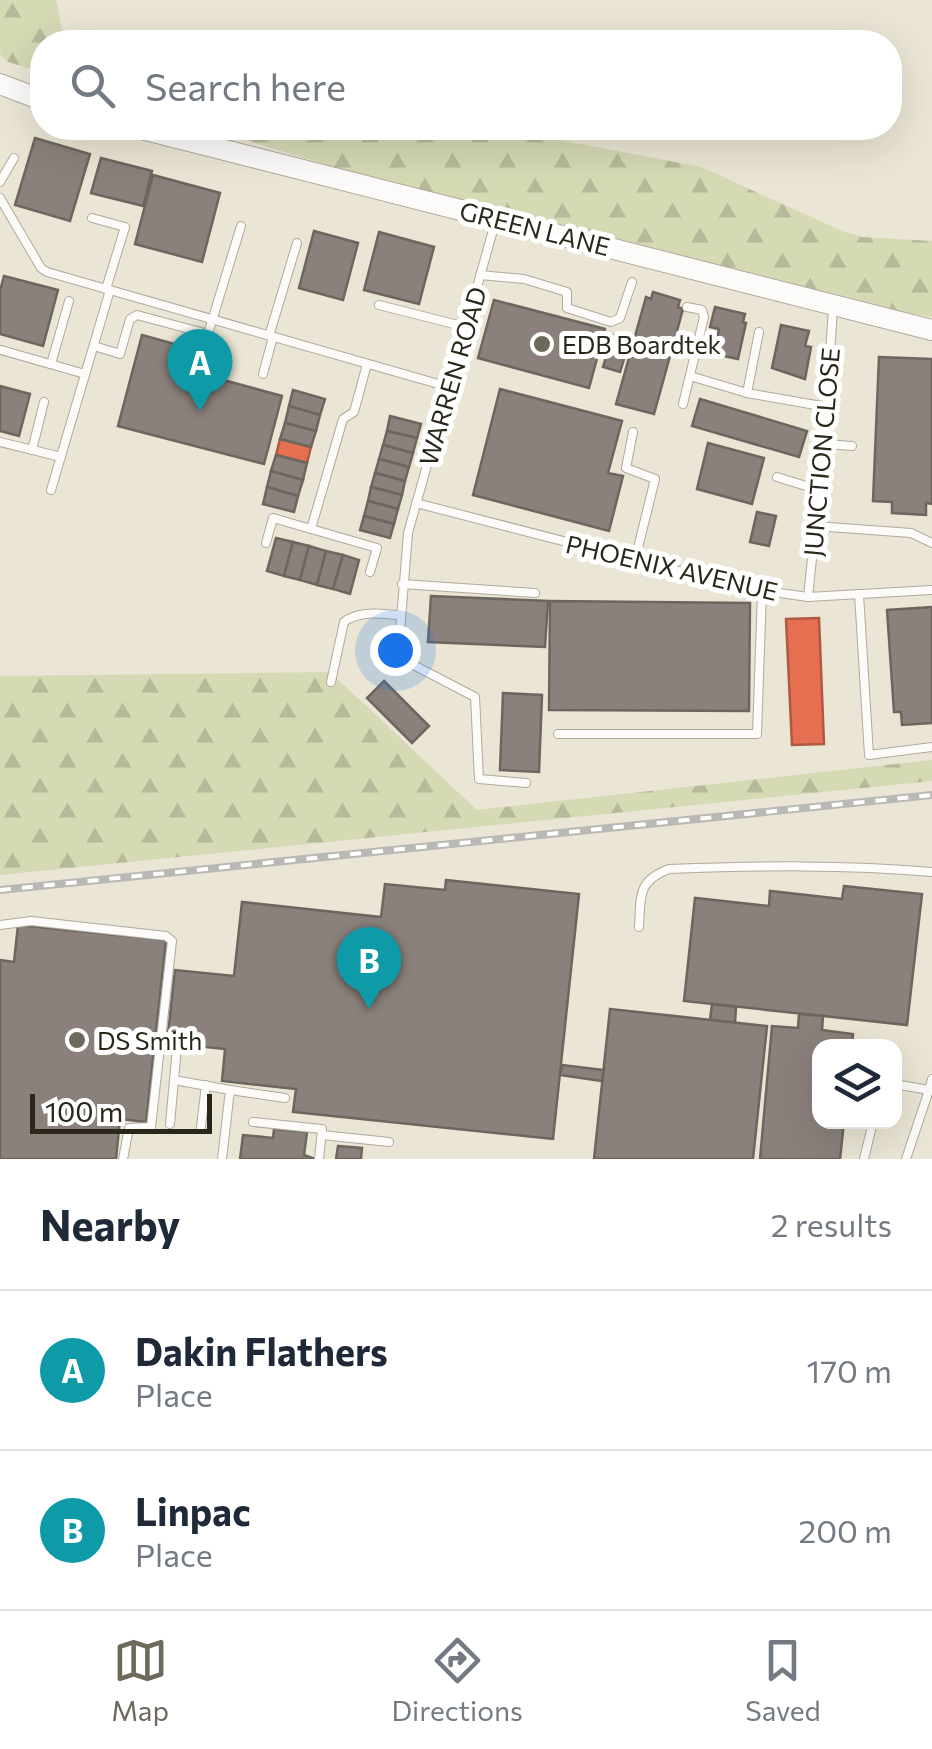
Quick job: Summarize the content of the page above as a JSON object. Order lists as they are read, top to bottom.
{
  "streets": {
    "street": ["GREEN LANE"],
    "lane": ["WARREN ROAD", "JUNCTION CLOSE", "PHOENIX AVENUE"]
  },
  "crossings": [
    ["GREEN LANE", "WARREN ROAD"],
    ["GREEN LANE", "JUNCTION CLOSE"],
    ["WARREN ROAD", "PHOENIX AVENUE"],
    ["JUNCTION CLOSE", "PHOENIX AVENUE"]
  ],
  "places": ["EDB Boardtek", "DS Smith"],
  "scale_bar": "100 m",
  "page": {
    "search": "Search here",
    "pins": ["A", "B"],
    "scale": "100 m",
    "heading": ["Nearby", "2 results"],
    "list": [
      {
        "mark": "A",
        "name": "Dakin Flathers",
        "note": "Place",
        "value": "170 m"
      },
      {
        "mark": "B",
        "name": "Linpac",
        "note": "Place",
        "value": "200 m"
      }
    ],
    "nav": ["Map", "Directions", "Saved"]
  }
}
